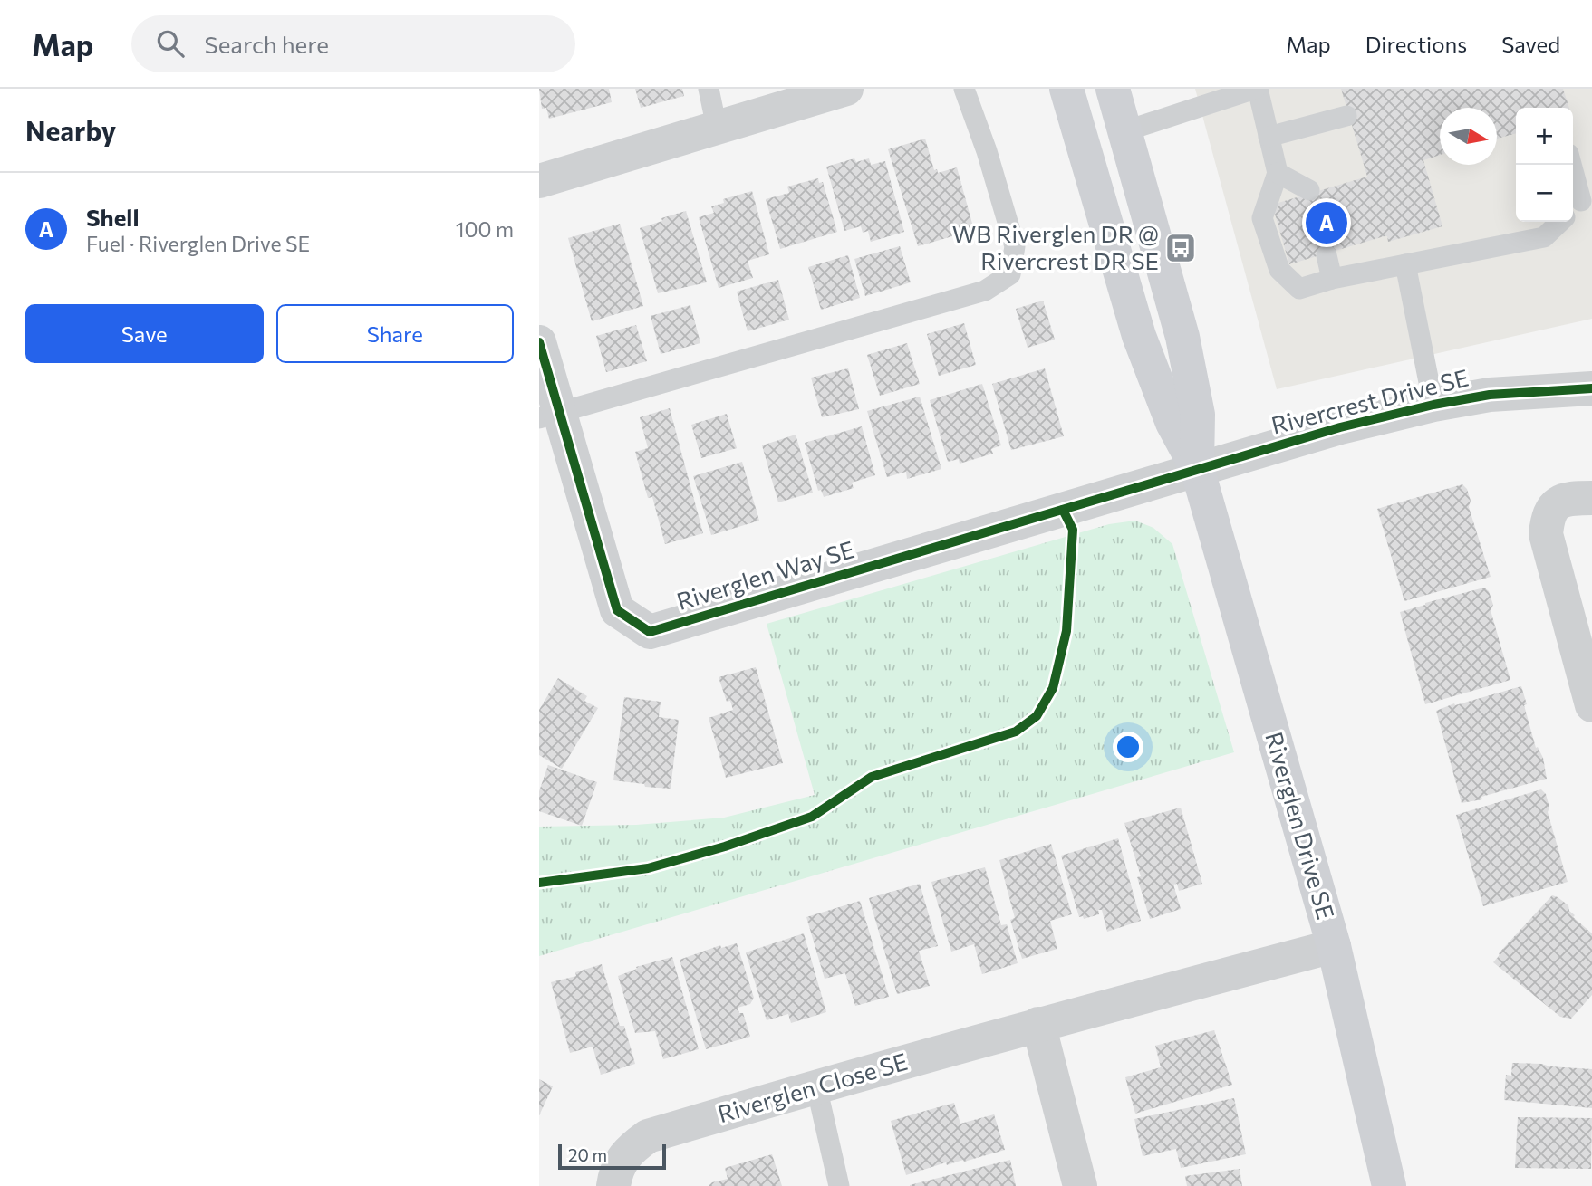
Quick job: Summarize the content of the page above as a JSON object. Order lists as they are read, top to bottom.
{
  "streets": {
    "street": [
      "Rivercrest Drive SE",
      "Riverglen Way SE",
      "Riverglen Drive SE",
      "Riverglen Close SE"
    ]
  },
  "crossings": [
    ["Rivercrest Drive SE", "Riverglen Way SE"],
    ["Rivercrest Drive SE", "Riverglen Drive SE"],
    ["Riverglen Way SE", "Riverglen Drive SE"],
    ["Riverglen Drive SE", "Riverglen Close SE"]
  ],
  "places": {
    "bus stop": ["WB Riverglen DR @ Rivercrest DR SE"]
  },
  "scale_bar": "20 m",
  "north": "right",
  "page": {
    "header": "Map",
    "search": "Search here",
    "nav": ["Map", "Directions", "Saved"],
    "heading": "Nearby",
    "map_buttons": ["+", "−"],
    "list": [
      {
        "mark": "A",
        "name": "Shell",
        "note": "Fuel · Riverglen Drive SE",
        "value": "100 m"
      }
    ],
    "pins": "A",
    "buttons": ["Save", "Share"],
    "scale": "20 m"
  }
}
